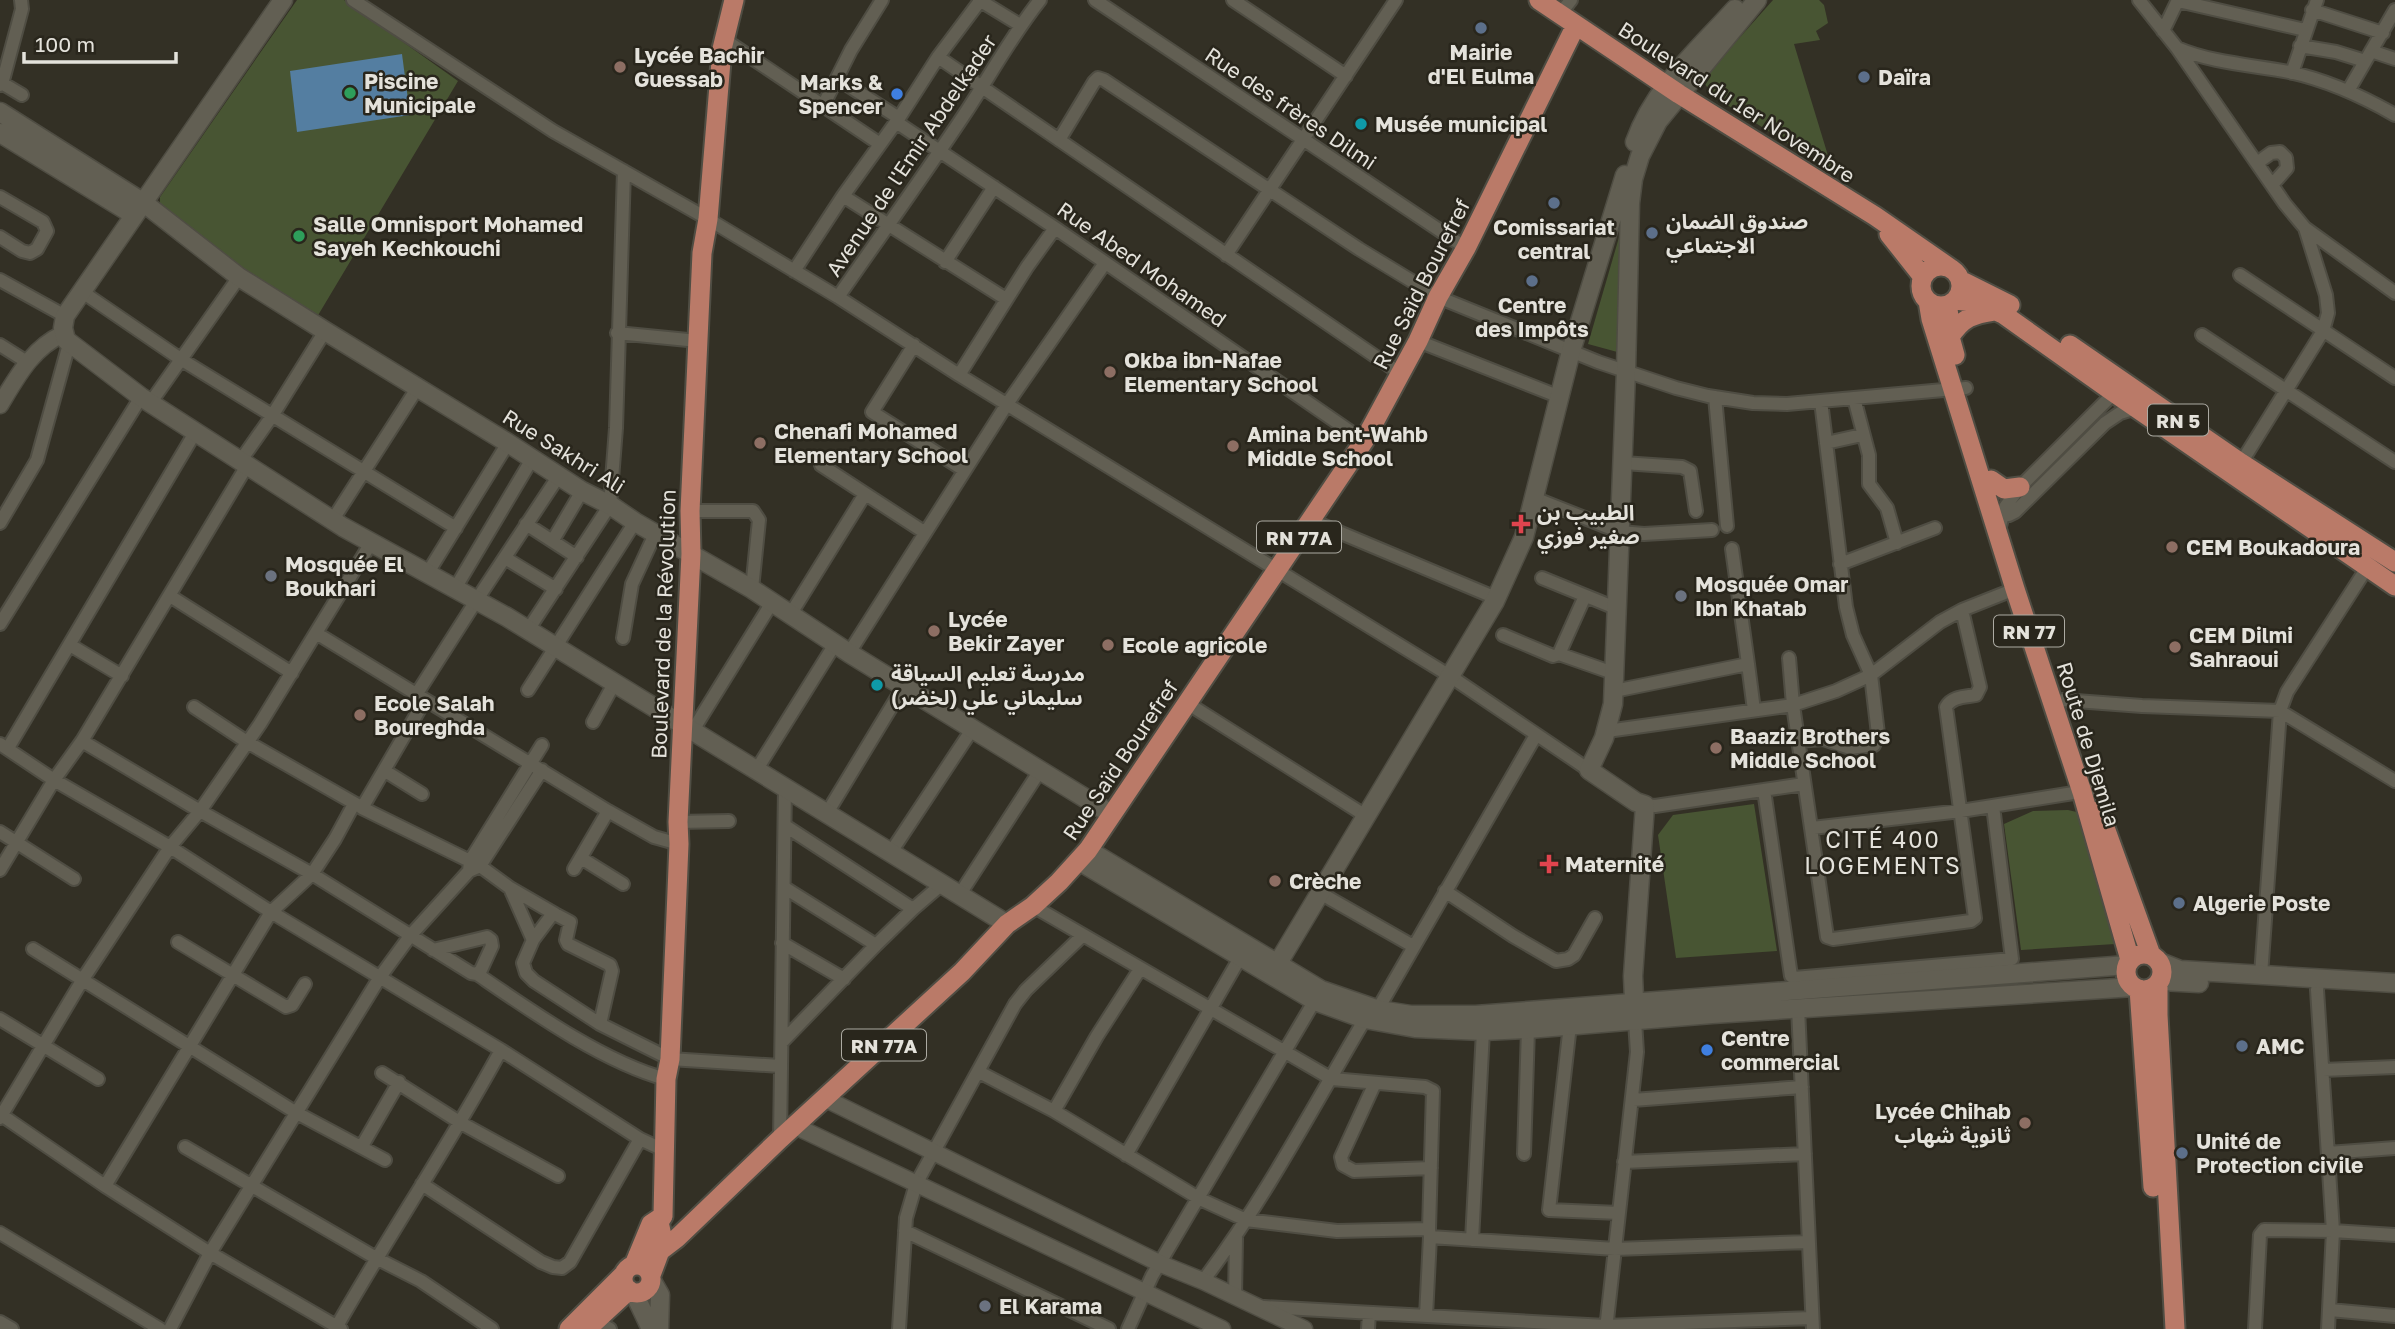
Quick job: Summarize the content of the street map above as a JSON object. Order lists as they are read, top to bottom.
{
  "streets": {
    "main road": [
      "Boulevard du 1er Novembre",
      "Rue Saïd Bourefref",
      "RN 5",
      "Rue Sakhri Ali",
      "RN 77A",
      "Boulevard de la Révolution",
      "RN 77",
      "Route de Djemila"
    ],
    "street": ["Rue des frères Dilmi", "Avenue de l'Emir Abdelkader", "Rue Abed Mohamed"]
  },
  "crossings": [
    ["Boulevard du 1er Novembre", "Rue Saïd Bourefref"],
    ["Boulevard du 1er Novembre", "RN 5"],
    ["Boulevard du 1er Novembre", "Route de Djemila"],
    ["Rue des frères Dilmi", "Rue Saïd Bourefref"],
    ["Avenue de l'Emir Abdelkader", "Rue Abed Mohamed"],
    ["Rue Abed Mohamed", "Rue Saïd Bourefref"],
    ["Rue Saïd Bourefref", "RN 5"],
    ["Rue Saïd Bourefref", "Rue Sakhri Ali"],
    ["Rue Saïd Bourefref", "Boulevard de la Révolution"],
    ["Rue Sakhri Ali", "Boulevard de la Révolution"]
  ],
  "districts": ["CITÉ 400 LOGEMENTS"],
  "places": {
    "other": [
      "Mairie d'El Eulma",
      "Lycée Bachir Guessab",
      "Daïra",
      "Piscine Municipale",
      "Marks & Spencer",
      "Musée municipal",
      "Comissariat central",
      "صندوق الضمان الاجتماعي",
      "Salle Omnisport Mohamed Sayeh Kechkouchi",
      "Centre des Impôts",
      "Okba ibn-Nafae Elementary School",
      "Chenafi Mohamed Elementary School",
      "Amina bent-Wahb Middle School",
      "CEM Boukadoura",
      "Mosquée El Boukhari",
      "Mosquée Omar Ibn Khatab",
      "Lycée Bekir Zayer",
      "Ecole agricole",
      "CEM Dilmi Sahraoui",
      "مدرسة تعليم السياقة سليماني علي (لخضر)",
      "Ecole Salah Boureghda",
      "Baaziz Brothers Middle School",
      "Crèche",
      "Algerie Poste",
      "AMC",
      "Centre commercial",
      "Lycée Chihab ثانوية شهاب",
      "Unité de Protection civile",
      "El Karama"
    ],
    "health": ["الطبيب بن صغير فوزي", "Maternité"]
  },
  "scale_bar": "100 m"
}
